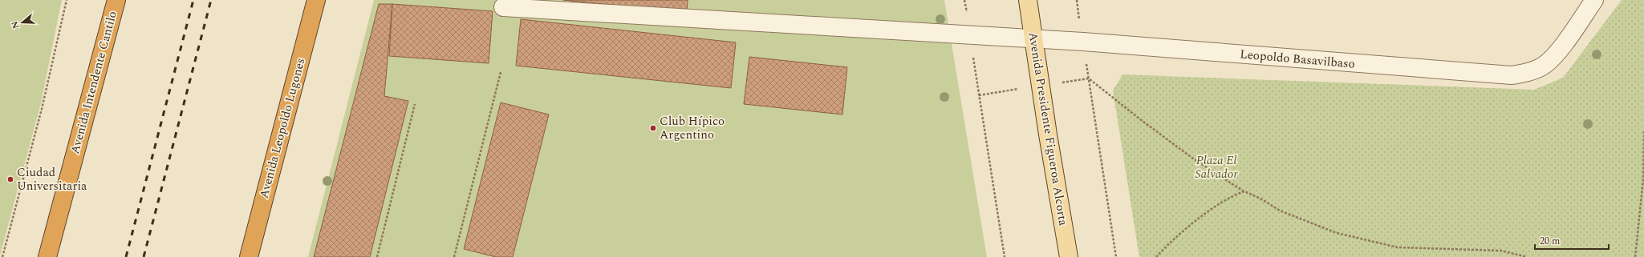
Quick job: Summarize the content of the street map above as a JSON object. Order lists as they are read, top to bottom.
{
  "streets": {
    "highway": ["Avenida Intendente Cantilo", "Avenida Leopoldo Lugones"],
    "main road": ["Avenida Presidente Figueroa Alcorta"],
    "street": ["Leopoldo Basavilbaso"]
  },
  "crossings": [
    ["Leopoldo Basavilbaso", "Avenida Presidente Figueroa Alcorta"]
  ],
  "parks": ["Plaza El Salvador"],
  "places": ["Club Hípico Argentino", "Ciudad Universitaria"],
  "scale_bar": "20 m",
  "north": "left"
}
